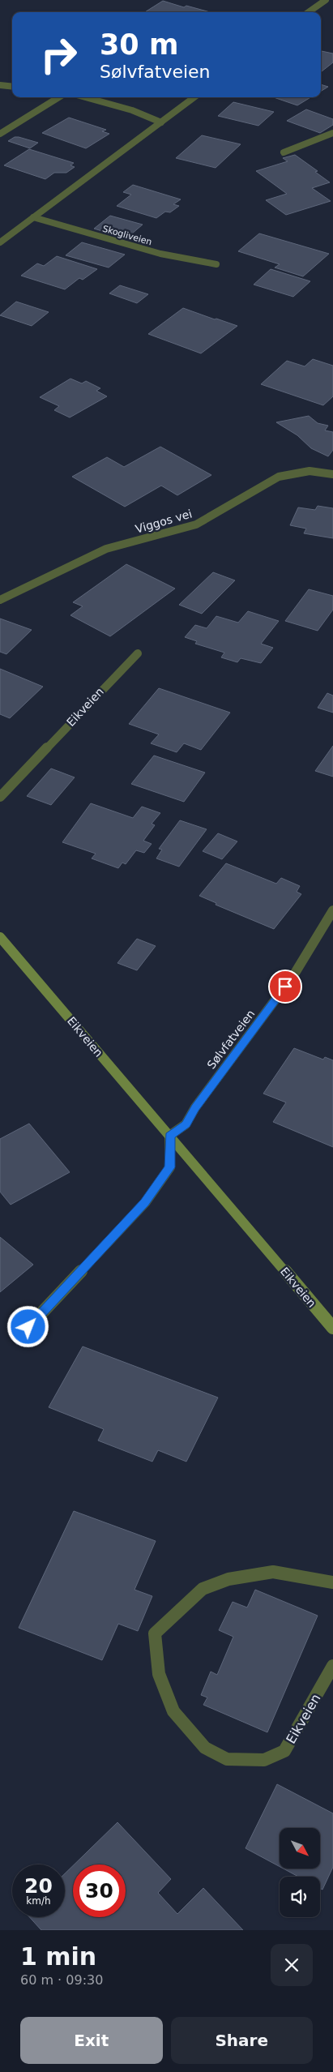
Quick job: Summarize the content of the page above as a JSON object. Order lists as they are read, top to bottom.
{
  "streets": {
    "main road": ["Eikveien"],
    "street": ["Skogliveien", "Viggos vei", "Sølvfatveien"]
  },
  "crossings": [
    ["Eikveien", "Sølvfatveien"]
  ],
  "north": "bottom right",
  "page": {
    "turn": ["30 m", "Sølvfatveien"],
    "speed": "20 km/h",
    "limit": "30",
    "heading": ["1 min", "60 m · 09:30"],
    "buttons": ["Exit", "Share"]
  }
}
